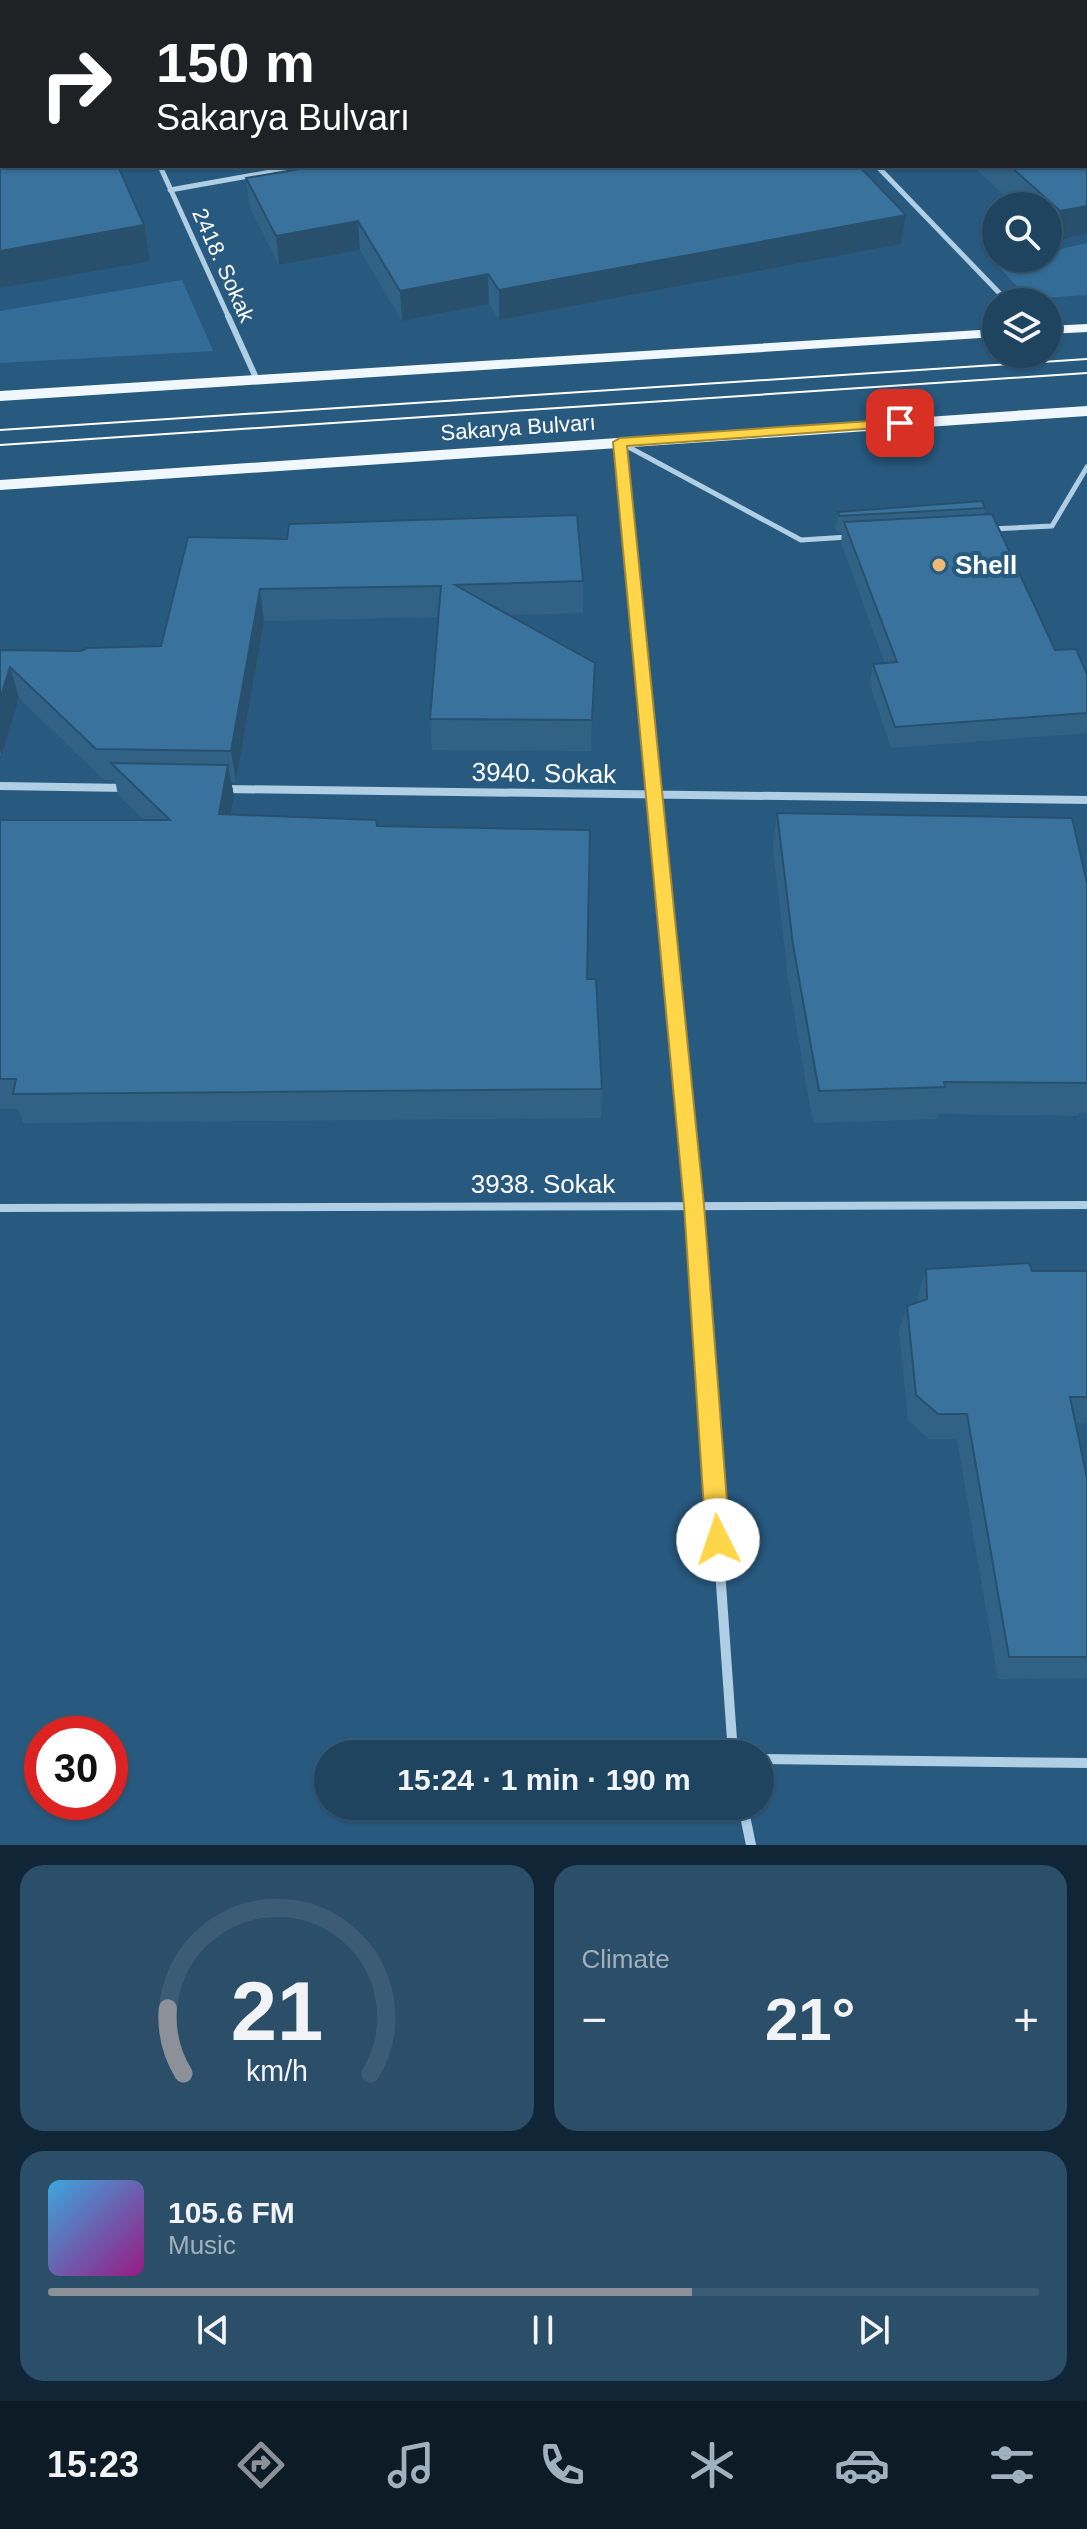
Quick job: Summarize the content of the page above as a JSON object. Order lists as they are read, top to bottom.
{
  "streets": {
    "main road": ["Sakarya Bulvarı"],
    "street": ["2418. Sokak", "3940. Sokak", "3938. Sokak"]
  },
  "places": ["Shell"],
  "page": {
    "turn": ["150 m", "Sakarya Bulvarı"],
    "limit": "30",
    "trip": "15:24 · 1 min · 190 m",
    "tile": "Climate",
    "heat": ["−", "21°", "+"],
    "song": ["105.6 FM", "Music"],
    "tabs": "15:23",
    "gauge": ["21", "km/h"]
  }
}
